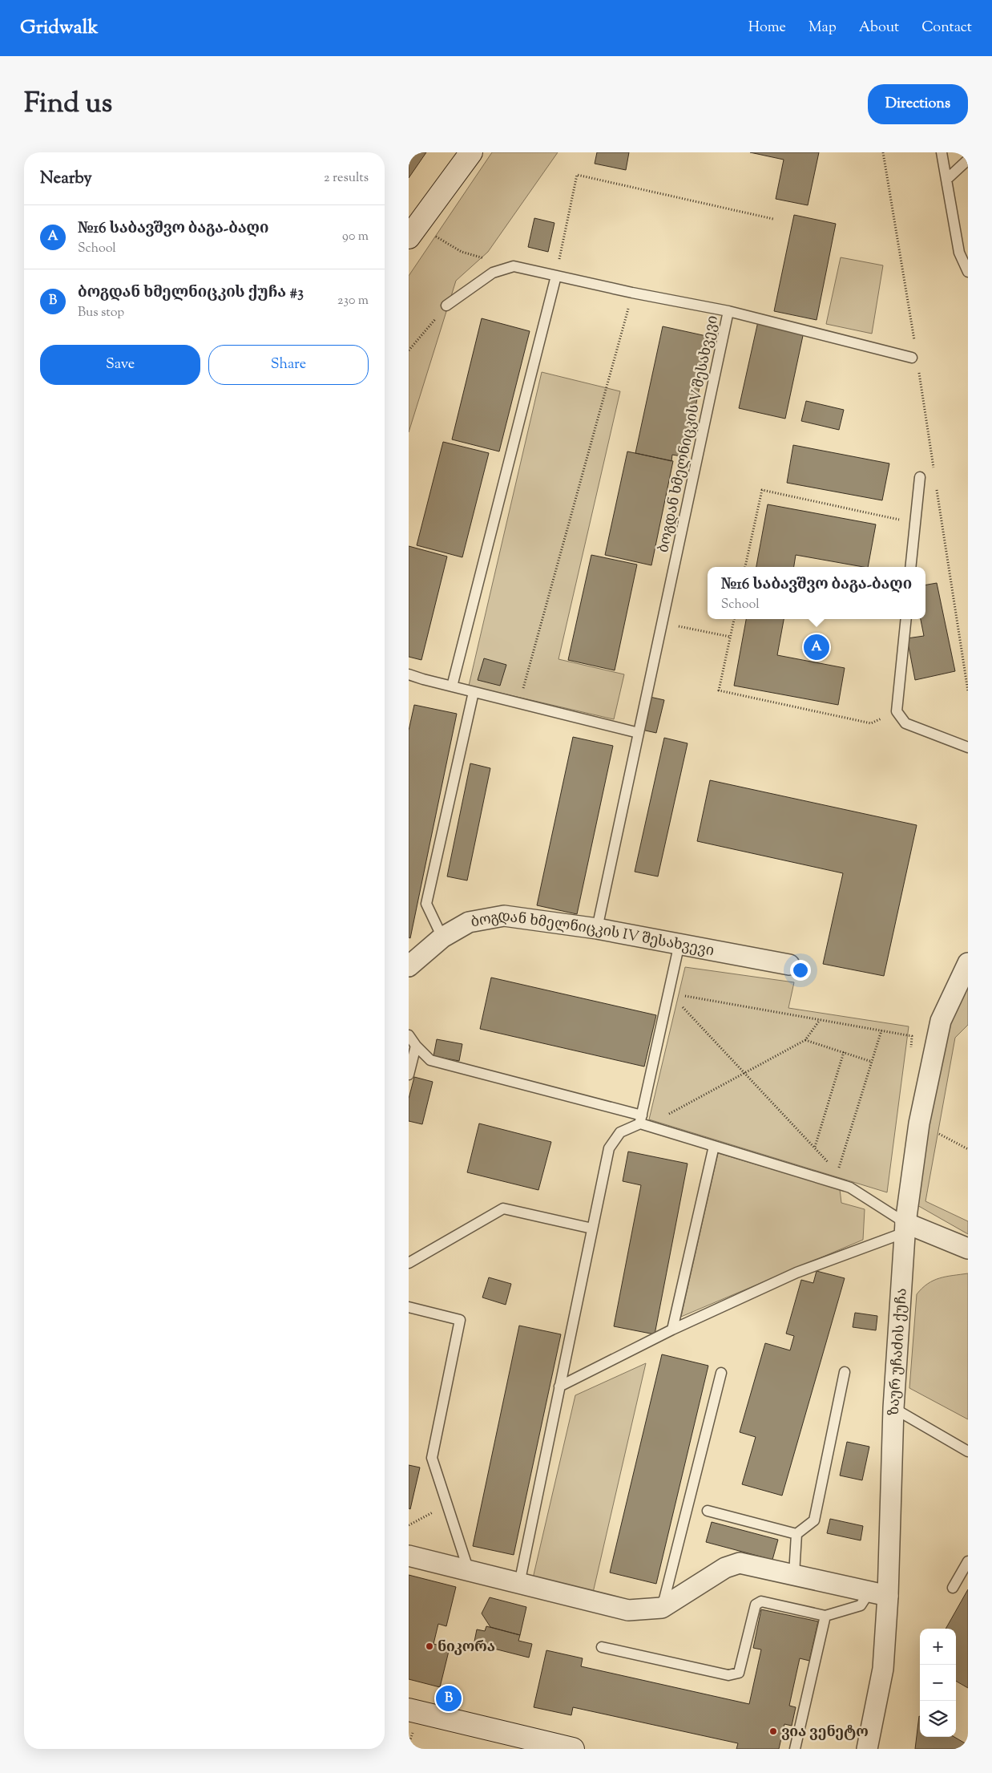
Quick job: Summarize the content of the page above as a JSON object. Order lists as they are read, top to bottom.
{
  "streets": {
    "street": ["ბოგდან ხმელნიცკის IV შესახვევი", "ზაურ უჩაძის ქუჩა"],
    "lane": ["ბოგდან ხმელნიცკის V შესახვევი"]
  },
  "crossings": [
    ["ბოგდან ხმელნიცკის V შესახვევი", "ბოგდან ხმელნიცკის IV შესახვევი"]
  ],
  "places": ["ნიკორა", "ვია ვენეტო"],
  "page": {
    "header": "Gridwalk",
    "nav": [
      "Home",
      "Map",
      "About",
      "Contact"
    ],
    "title": "Find us",
    "buttons": [
      "Directions",
      ["Save", "Share"]
    ],
    "heading": ["Nearby", "2 results"],
    "list": [
      {
        "mark": "A",
        "name": "№16 საბავშვო ბაგა-ბაღი",
        "note": "School",
        "value": "90 m"
      },
      {
        "mark": "B",
        "name": "ბოგდან ხმელნიცკის ქუჩა #3",
        "note": "Bus stop",
        "value": "230 m"
      }
    ],
    "popup": ["№16 საბავშვო ბაგა-ბაღი", "School"],
    "pins": ["A", "B"],
    "map_buttons": ["+", "−"]
  }
}
